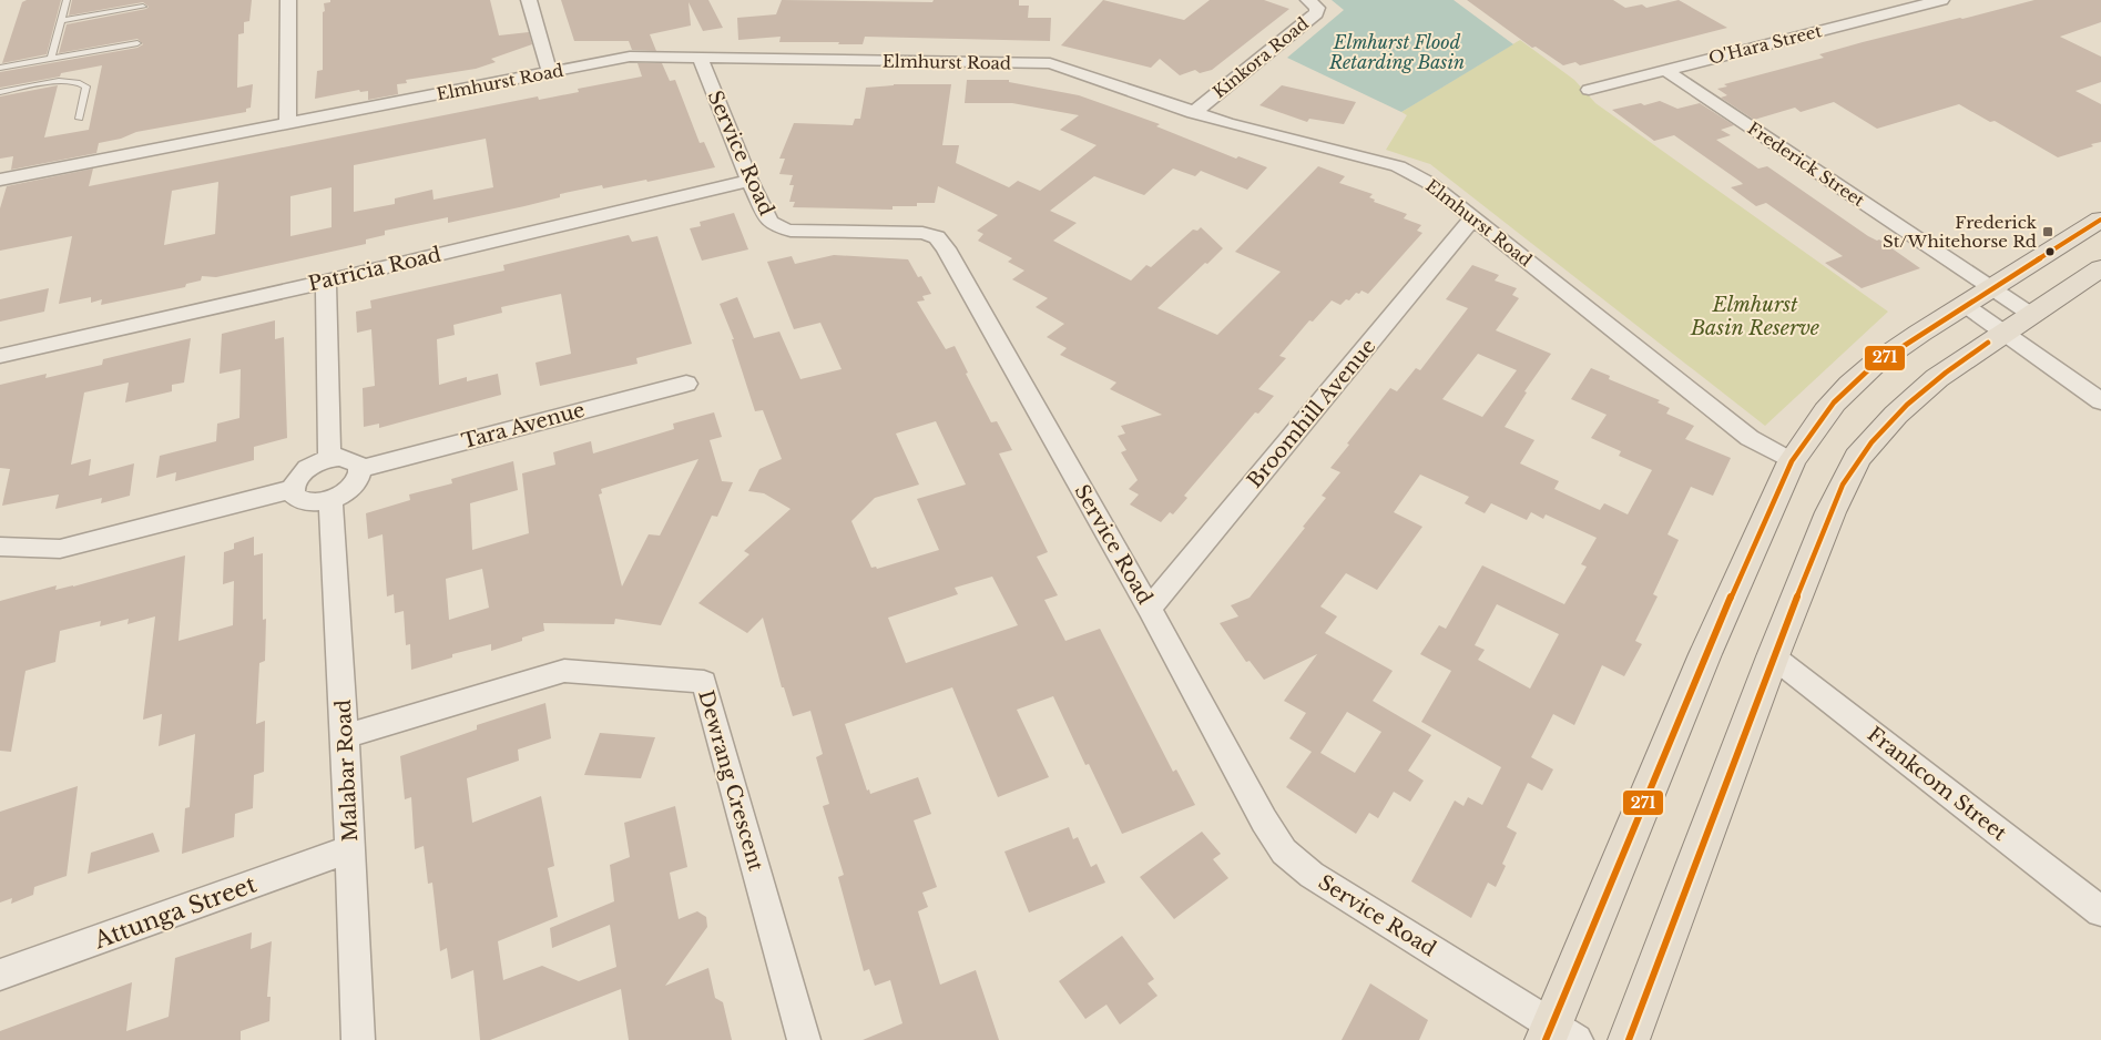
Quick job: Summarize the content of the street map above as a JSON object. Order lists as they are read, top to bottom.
{
  "streets": {
    "street": [
      "O'Hara Street",
      "Kinkora Road",
      "Elmhurst Road",
      "Service Road",
      "Frederick Street",
      "Patricia Road",
      "Broomhill Avenue",
      "Tara Avenue",
      "Malabar Road",
      "Dewrang Crescent",
      "Frankcom Street",
      "Attunga Street"
    ]
  },
  "crossings": [
    ["O'Hara Street", "Frederick Street"],
    ["Kinkora Road", "Elmhurst Road"],
    ["Elmhurst Road", "Service Road"],
    ["Elmhurst Road", "Broomhill Avenue"],
    ["Service Road", "Patricia Road"],
    ["Service Road", "Broomhill Avenue"],
    ["Malabar Road", "Dewrang Crescent"],
    ["Malabar Road", "Attunga Street"]
  ],
  "water": ["Elmhurst Flood Retarding Basin"],
  "parks": ["Elmhurst Basin Reserve"],
  "places": {
    "transit": ["Frederick St/Whitehorse Rd"]
  },
  "lines": ["transit line 271"]
}
